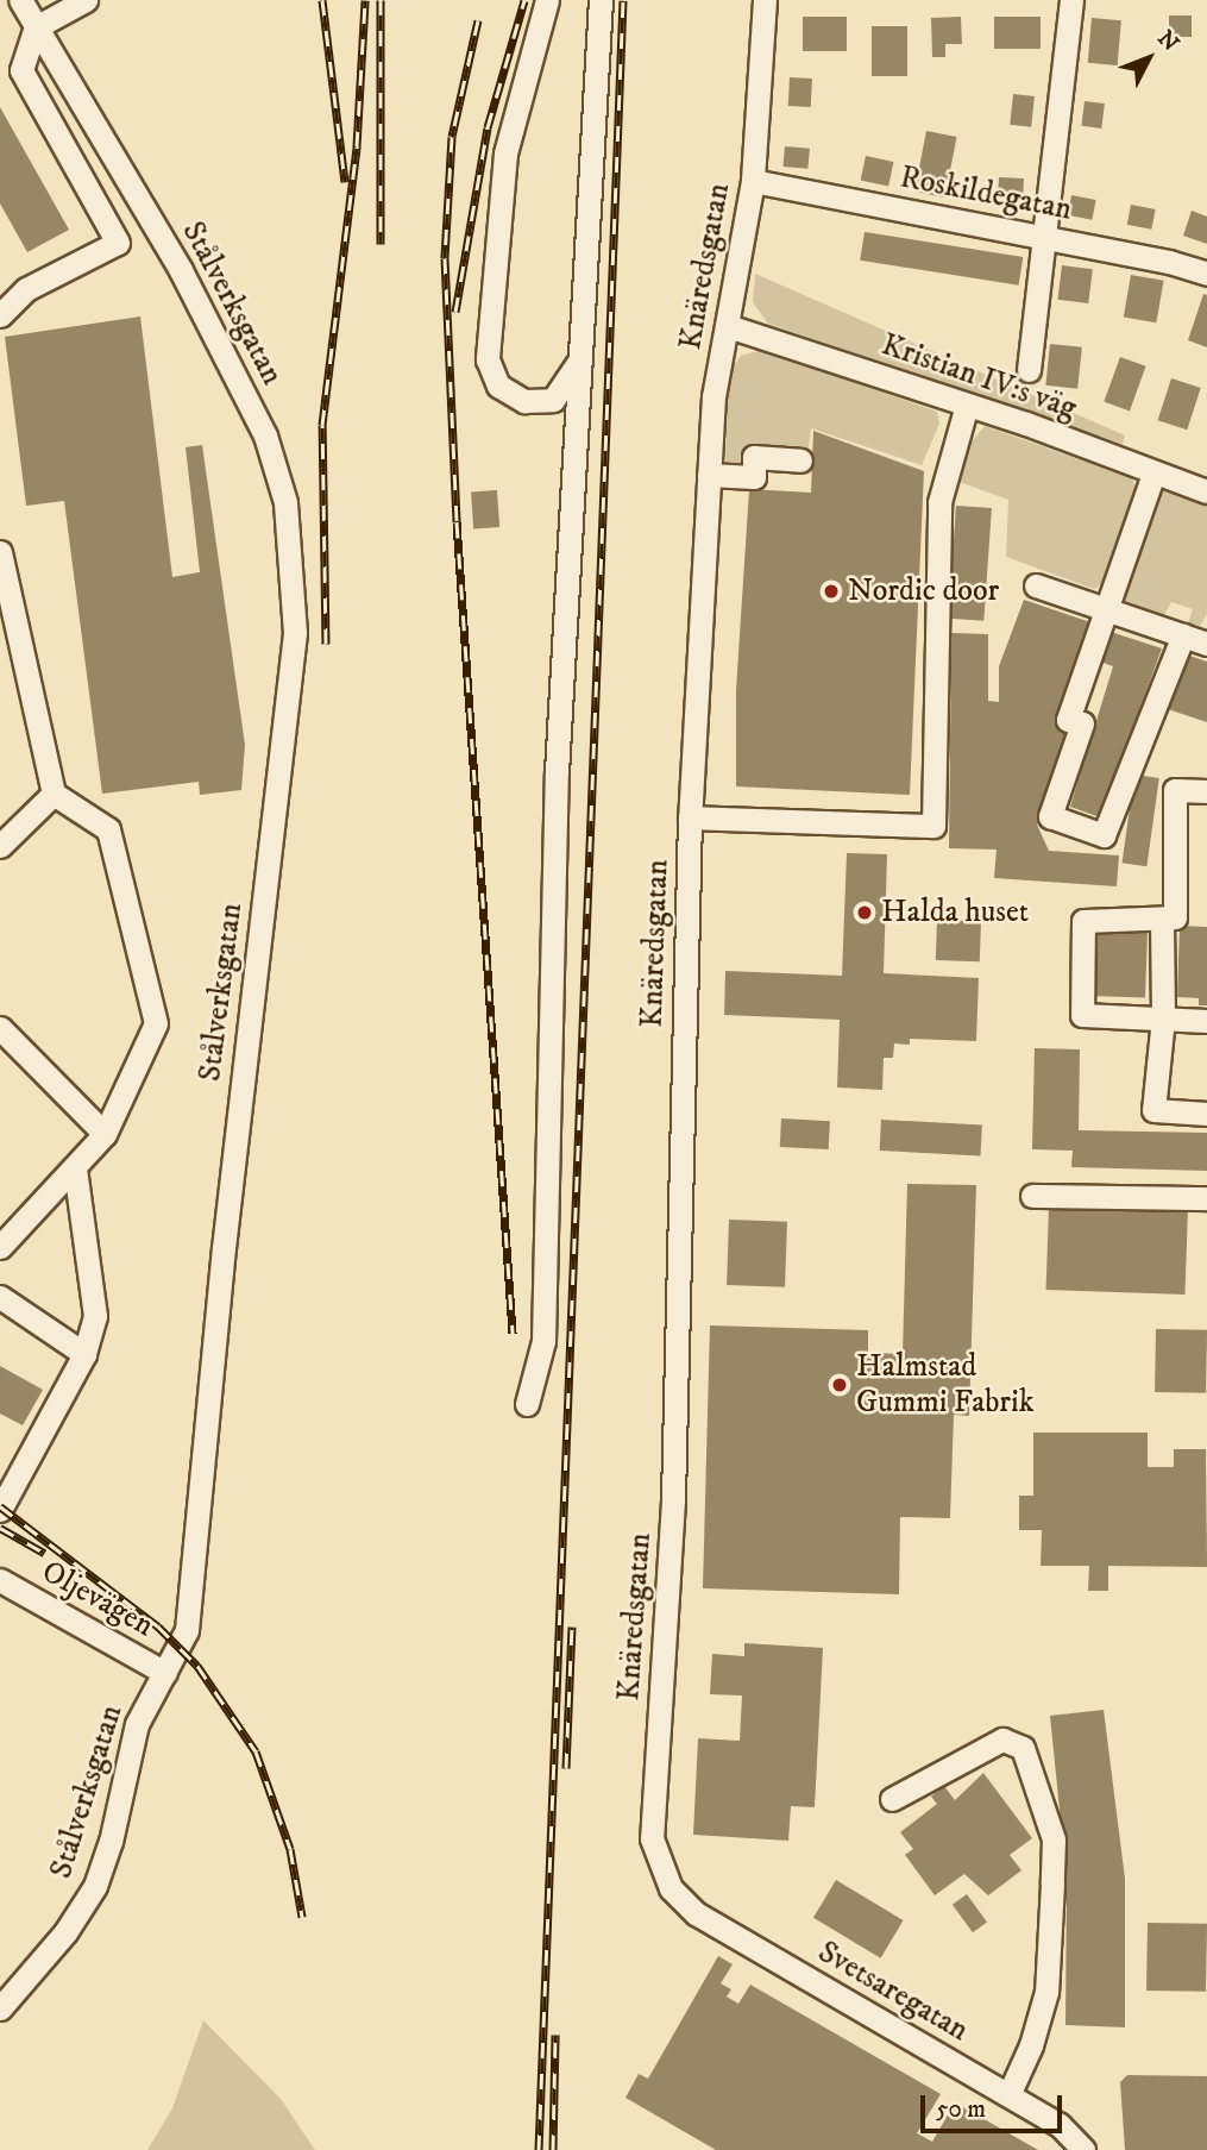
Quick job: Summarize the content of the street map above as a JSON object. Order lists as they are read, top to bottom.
{
  "streets": {
    "street": [
      "Roskildegatan",
      "Knäredsgatan",
      "Stålverksgatan",
      "Kristian IV:s väg",
      "Oljevägen",
      "Svetsaregatan"
    ]
  },
  "crossings": [
    ["Roskildegatan", "Knäredsgatan"],
    ["Knäredsgatan", "Kristian IV:s väg"],
    ["Knäredsgatan", "Svetsaregatan"],
    ["Stålverksgatan", "Oljevägen"]
  ],
  "places": ["Nordic door", "Halda huset", "Halmstad Gummi Fabrik"],
  "scale_bar": "50 m",
  "north": "top right"
}
